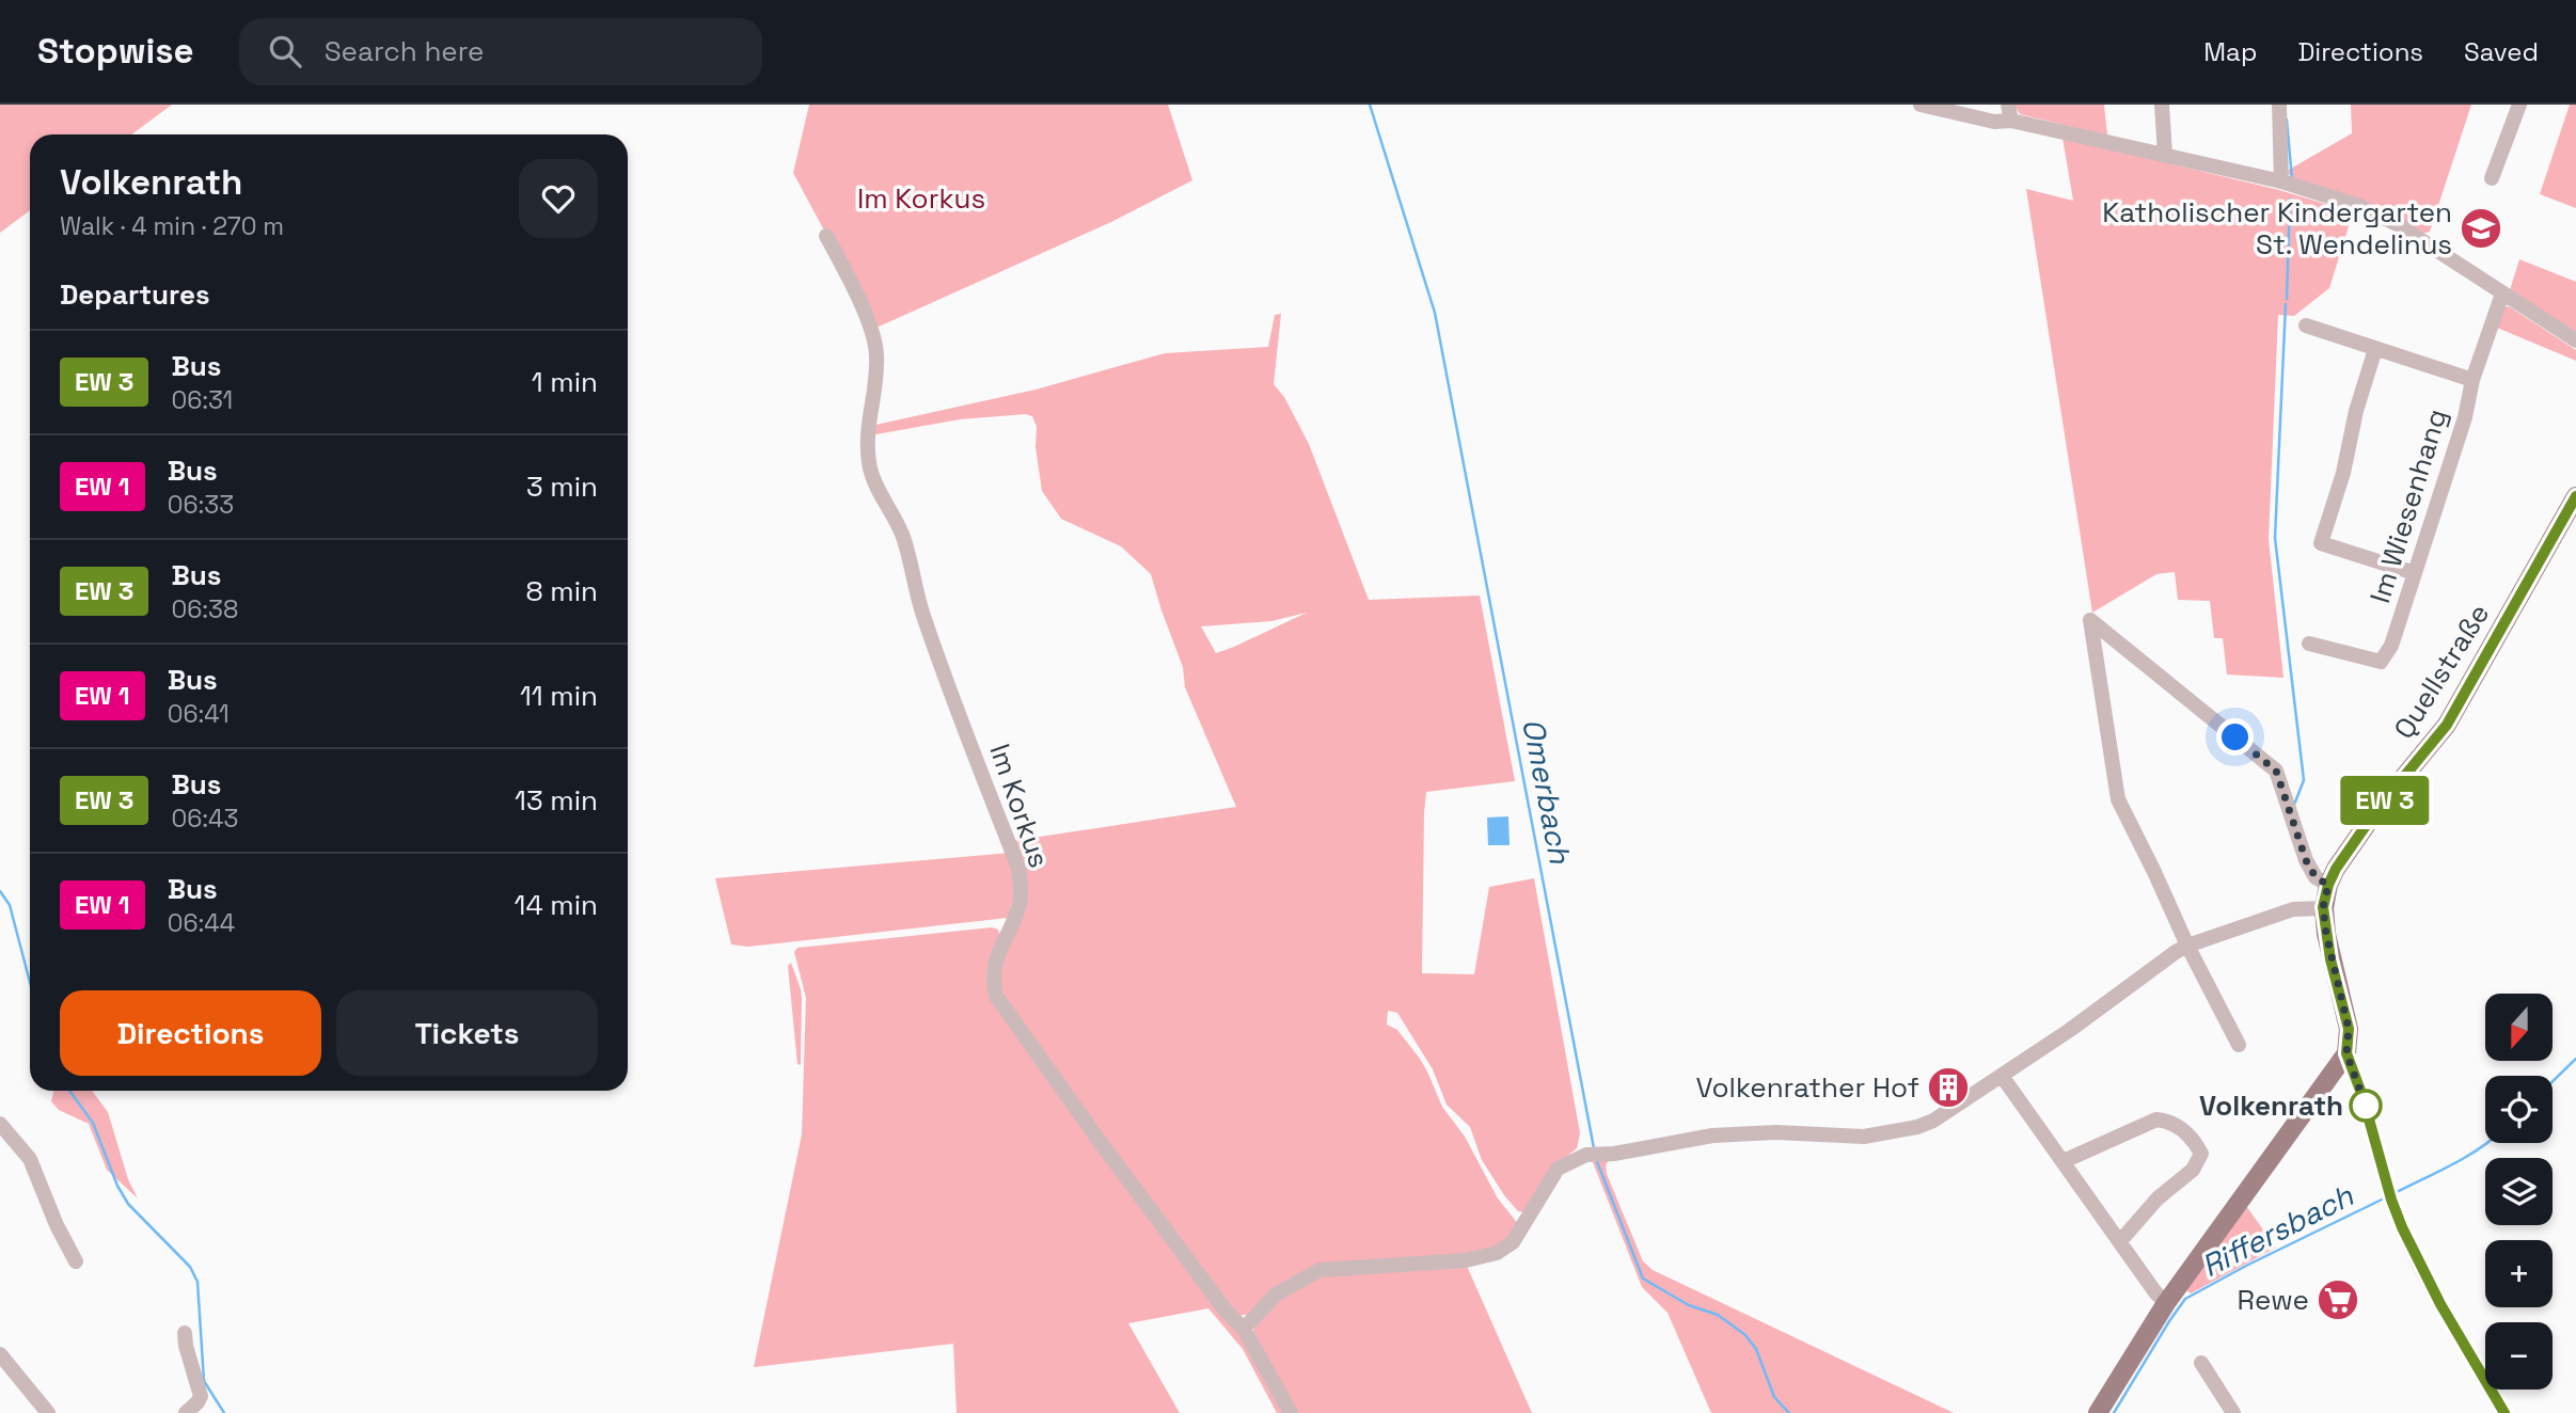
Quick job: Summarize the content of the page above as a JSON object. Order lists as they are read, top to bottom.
{
  "streets": {
    "main road": ["Quellstraße"],
    "street": ["Im Wiesenhang", "Im Korkus"]
  },
  "water": ["Omerbach", "Riffersbach"],
  "parks": ["Im Korkus"],
  "places": {
    "school or university": ["Katholischer Kindergarten St. Wendelinus"],
    "building": ["Volkenrather Hof"],
    "other": ["Volkenrath"],
    "supermarket": ["Rewe"]
  },
  "north": "bottom",
  "page": {
    "header": "Stopwise",
    "search": "Search here",
    "nav": ["Map", "Directions", "Saved"],
    "on_map": "EW 3",
    "heading": [
      ["Volkenrath", "Walk · 4 min · 270 m"],
      "Departures"
    ],
    "list": [
      {
        "mark": "EW 3",
        "name": "Bus",
        "note": "06:31",
        "value": "1 min"
      },
      {
        "mark": "EW 1",
        "name": "Bus",
        "note": "06:33",
        "value": "3 min"
      },
      {
        "mark": "EW 3",
        "name": "Bus",
        "note": "06:38",
        "value": "8 min"
      },
      {
        "mark": "EW 1",
        "name": "Bus",
        "note": "06:41",
        "value": "11 min"
      },
      {
        "mark": "EW 3",
        "name": "Bus",
        "note": "06:43",
        "value": "13 min"
      },
      {
        "mark": "EW 1",
        "name": "Bus",
        "note": "06:44",
        "value": "14 min"
      }
    ],
    "buttons": ["Directions", "Tickets"],
    "map_buttons": ["+", "−"]
  }
}
